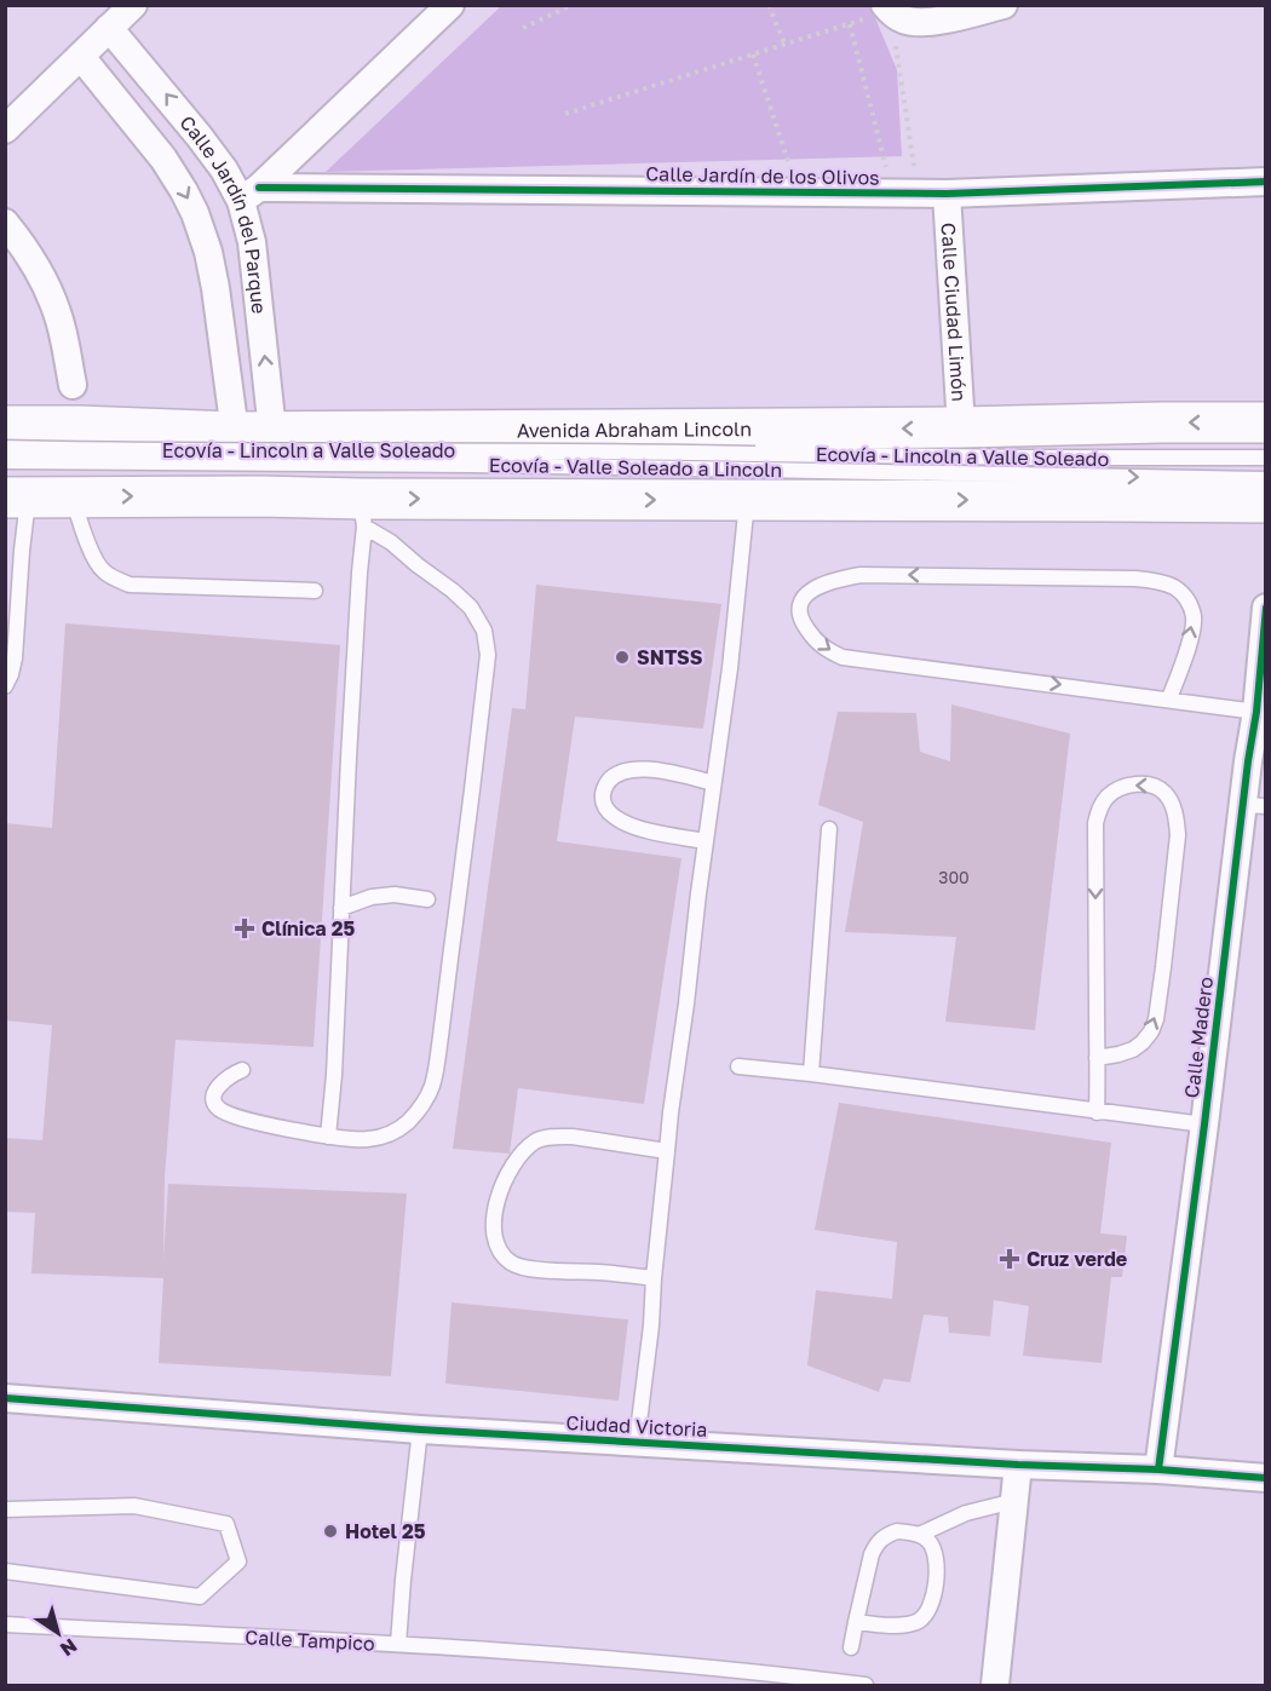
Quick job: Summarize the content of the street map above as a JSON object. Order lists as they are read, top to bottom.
{
  "streets": {
    "main road": ["Avenida Abraham Lincoln"],
    "street": [
      "Calle Jardín de los Olivos",
      "Calle Jardín del Parque",
      "Calle Ciudad Limón",
      "Calle Madero",
      "Ciudad Victoria"
    ],
    "lane": ["Ecovía - Lincoln a Valle Soleado", "Ecovía - Valle Soleado a Lincoln", "Calle Tampico"]
  },
  "crossings": [
    ["Calle Jardín de los Olivos", "Calle Jardín del Parque"],
    ["Calle Jardín de los Olivos", "Calle Ciudad Limón"],
    ["Calle Jardín del Parque", "Avenida Abraham Lincoln"],
    ["Calle Ciudad Limón", "Avenida Abraham Lincoln"],
    ["Calle Madero", "Ciudad Victoria"],
    ["Ciudad Victoria", "Calle Tampico"]
  ],
  "one_way": ["Ecovía - Valle Soleado a Lincoln"],
  "places": {
    "other": ["SNTSS", "Hotel 25"],
    "health": ["Clínica 25", "Cruz verde"]
  },
  "house_numbers": ["300"],
  "north": "bottom right"
}
